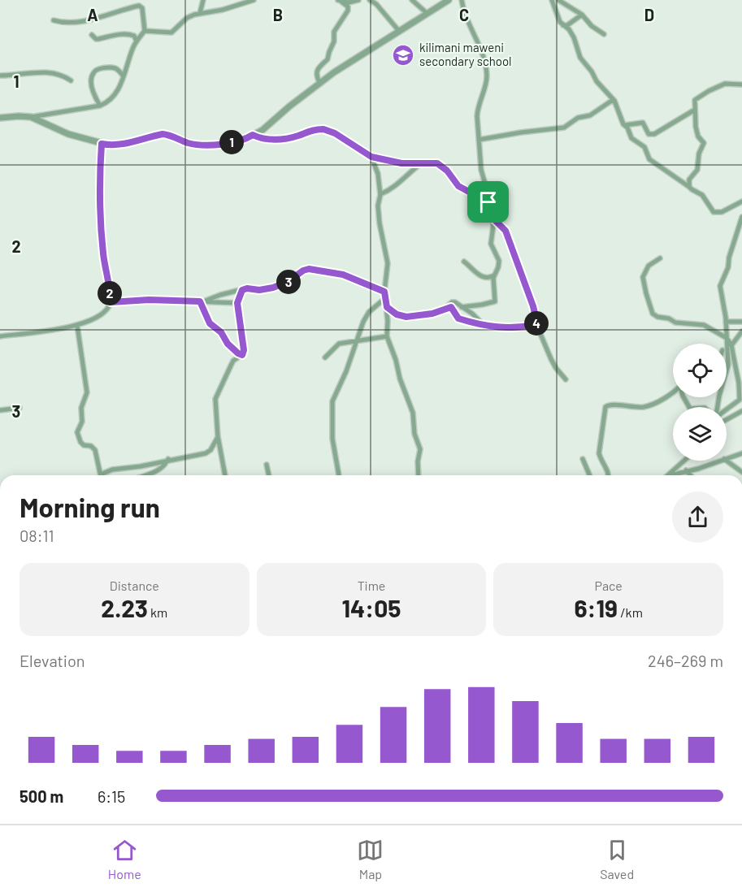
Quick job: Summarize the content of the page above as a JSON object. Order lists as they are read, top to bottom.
{
  "places": {
    "school or university": ["kilimani maweni secondary school"]
  },
  "page": {
    "pins": [
      "1",
      "3",
      "2",
      "4"
    ],
    "heading": ["Morning run", "08:11"],
    "stats": [
      ["Distance", "2.23 km"],
      ["Time", "14:05"],
      ["Pace", "6:19 /km"]
    ],
    "chart": ["Elevation", "246–269 m"],
    "list": [
      {
        "name": "500 m",
        "note": "6:15"
      }
    ],
    "tabs": ["Home", "Map", "Saved"]
  },
  "grid": {
    "columns": [
      "A",
      "B",
      "C",
      "D"
    ],
    "rows": ["1", "2", "3"]
  }
}
